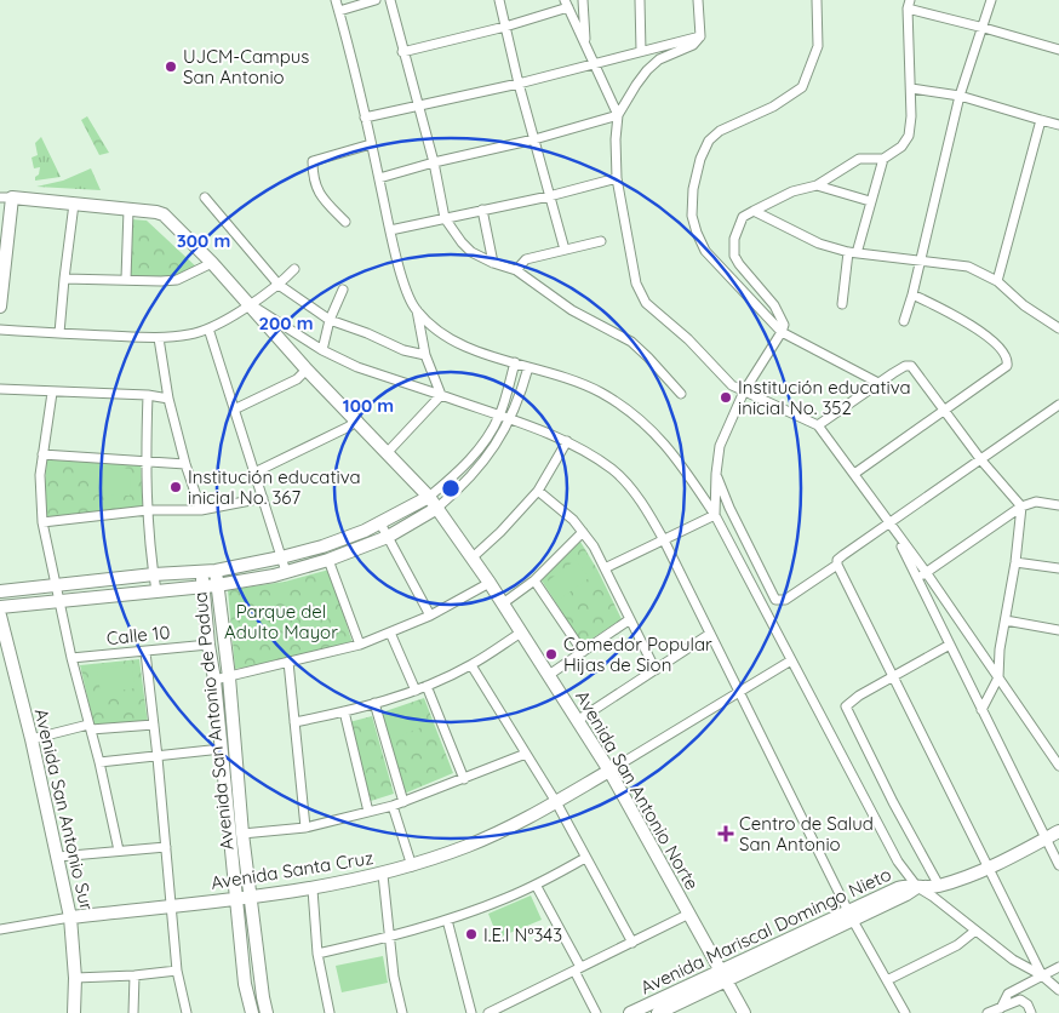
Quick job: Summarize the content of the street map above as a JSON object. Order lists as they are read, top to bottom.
{
  "streets": {
    "street": [
      "Calle 10",
      "Avenida San Antonio de Padua",
      "Avenida San Antonio Norte",
      "Avenida San Antonio Sur",
      "Avenida Santa Cruz",
      "Avenida Mariscal Domingo Nieto"
    ]
  },
  "crossings": [
    ["Calle 10", "Avenida San Antonio de Padua"],
    ["Avenida San Antonio de Padua", "Avenida Santa Cruz"],
    ["Avenida San Antonio Norte", "Avenida Santa Cruz"],
    ["Avenida San Antonio Norte", "Avenida Mariscal Domingo Nieto"],
    ["Avenida San Antonio Sur", "Avenida Santa Cruz"]
  ],
  "parks": ["Parque del Adulto Mayor"],
  "places": {
    "other": [
      "UJCM-Campus San Antonio",
      "Institución educativa inicial No. 352",
      "Institución educativa inicial No. 367",
      "Comedor Popular Hijas de Sion",
      "I.E.I N°343"
    ],
    "health": ["Centro de Salud San Antonio"]
  },
  "rings": ["300 m", "200 m", "100 m"]
}
